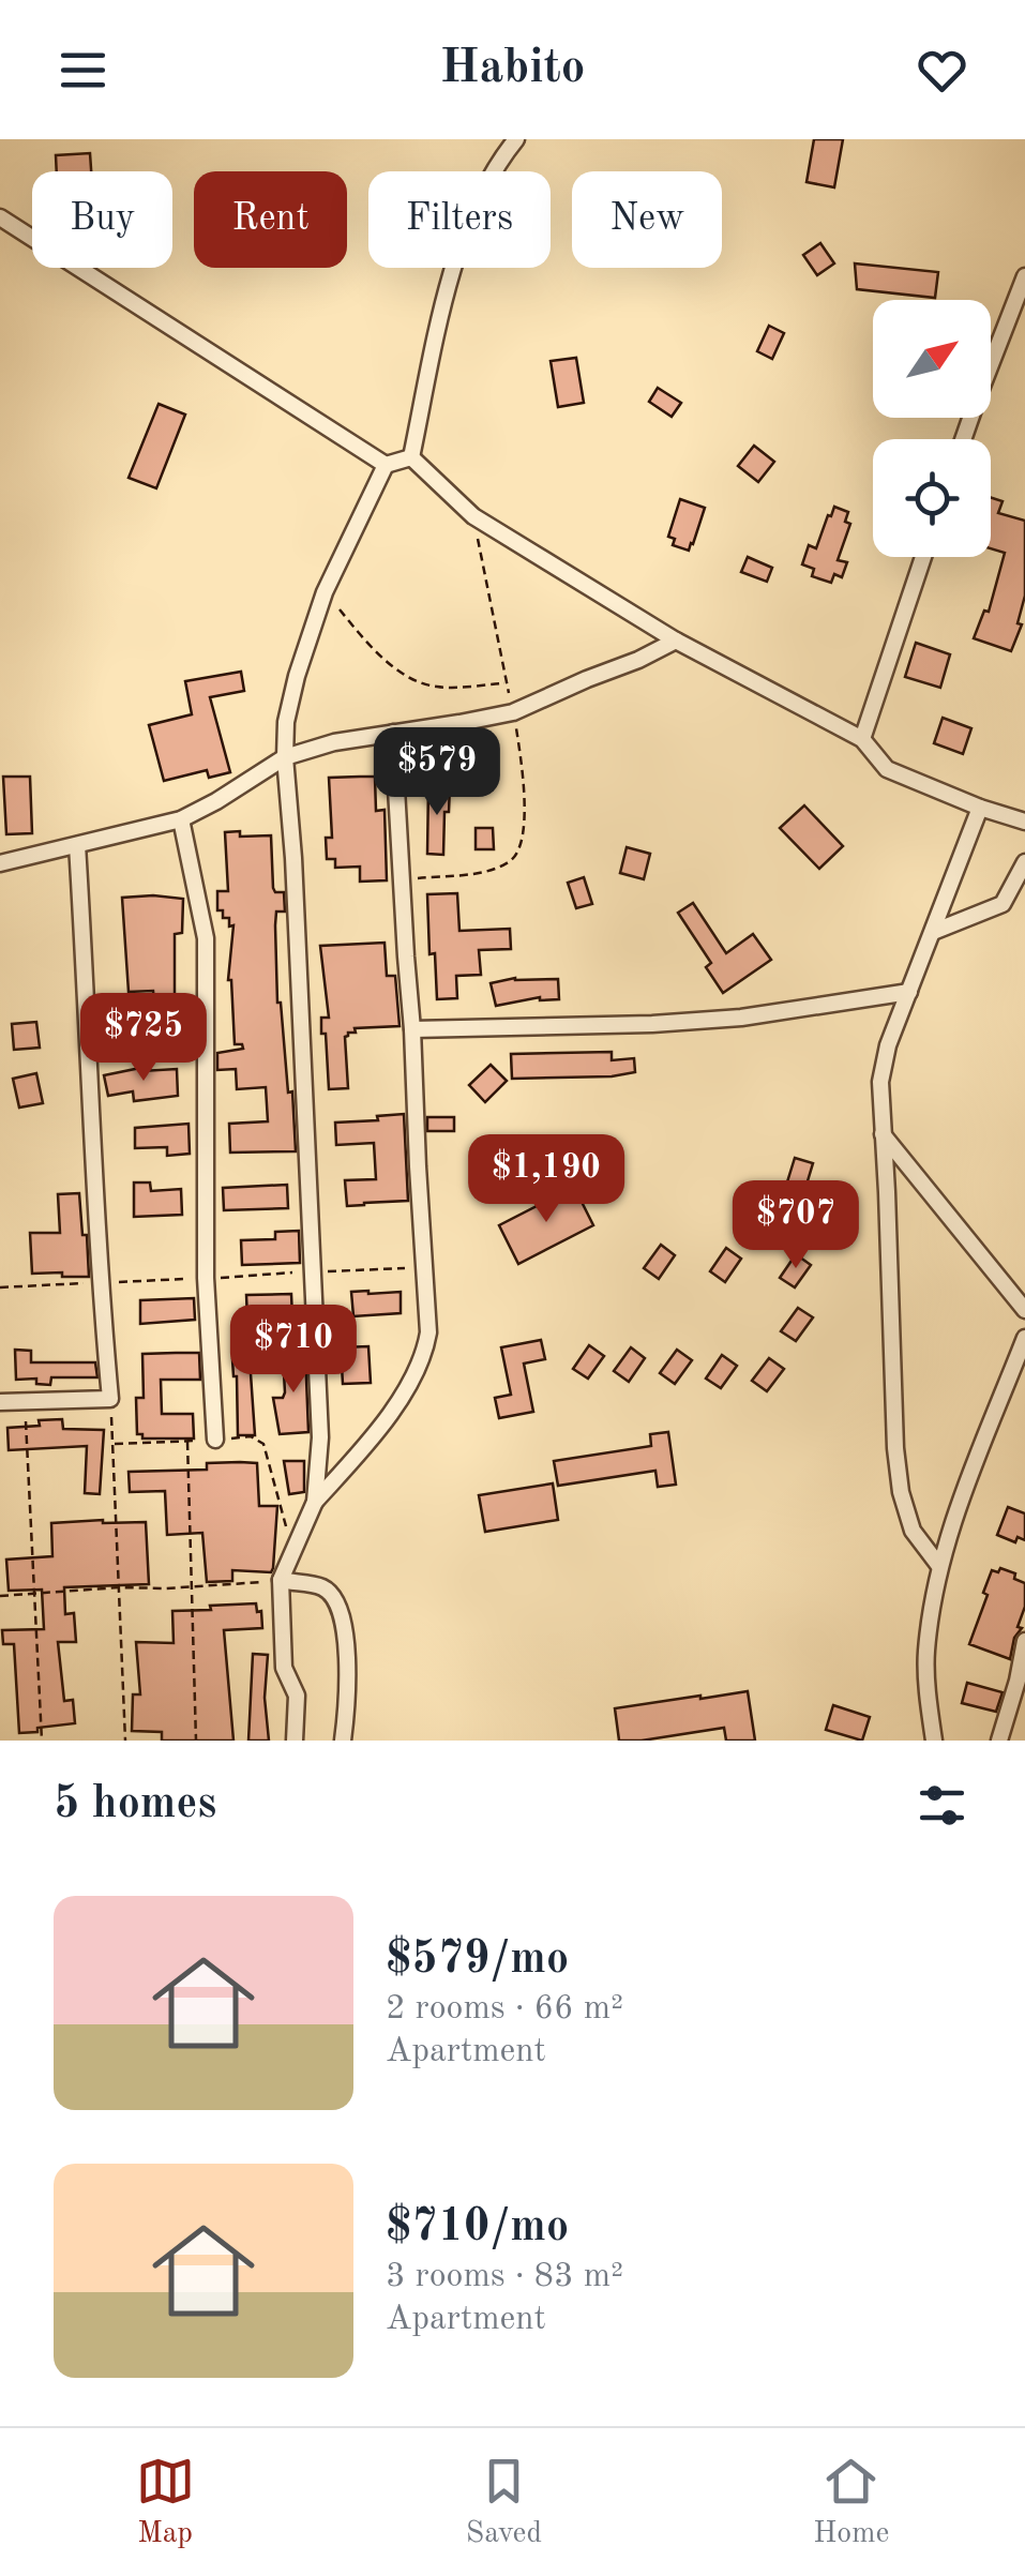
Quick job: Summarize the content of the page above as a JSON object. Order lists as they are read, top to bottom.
{
  "north": "top right",
  "page": {
    "header": "Habito",
    "chip": [
      "Buy",
      "Rent",
      "Filters",
      "New"
    ],
    "price": [
      "$579",
      "$725",
      "$1,190",
      "$707",
      "$710"
    ],
    "heading": "5 homes",
    "list": [
      {
        "name": "$579/mo",
        "note": "2 rooms · 66 m² · Apartment"
      },
      {
        "name": "$710/mo",
        "note": "3 rooms · 83 m² · Apartment"
      }
    ],
    "tabs": ["Map", "Saved", "Home"]
  }
}
